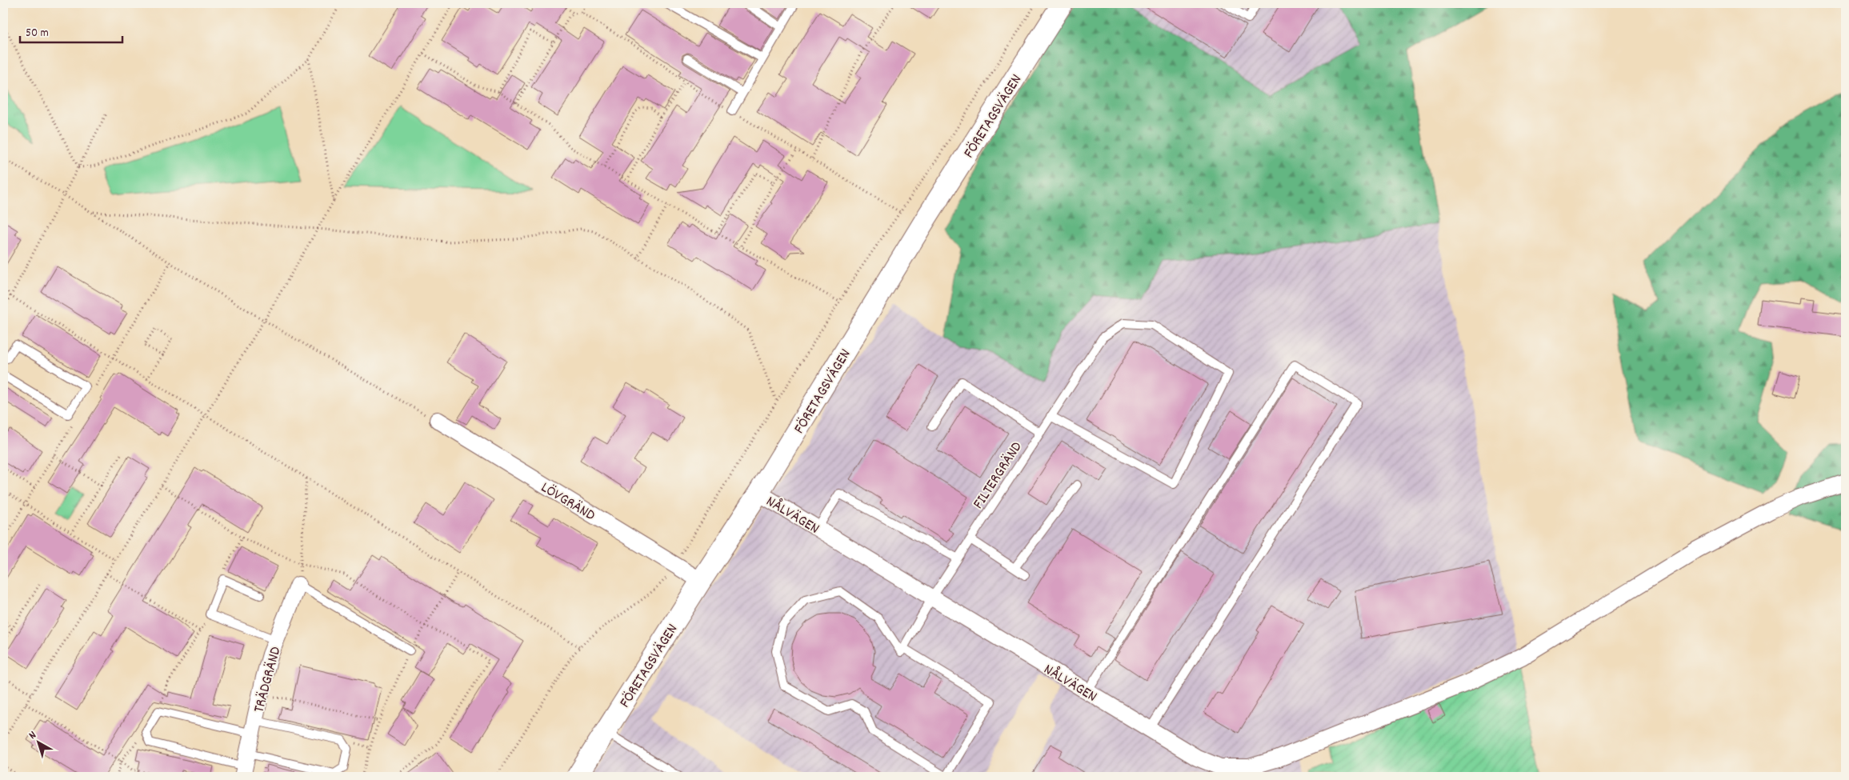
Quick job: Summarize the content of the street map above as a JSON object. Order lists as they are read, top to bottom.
{
  "streets": {
    "street": [
      "FÖRETAGSVÄGEN",
      "LÖVGRÄND",
      "NÅLVÄGEN",
      "TRÄDGRÄND"
    ],
    "lane": ["FILTERGRÄND"]
  },
  "crossings": [
    ["FÖRETAGSVÄGEN", "LÖVGRÄND"],
    ["FÖRETAGSVÄGEN", "NÅLVÄGEN"],
    ["FILTERGRÄND", "NÅLVÄGEN"]
  ],
  "scale_bar": "50 m",
  "north": "top left"
}
